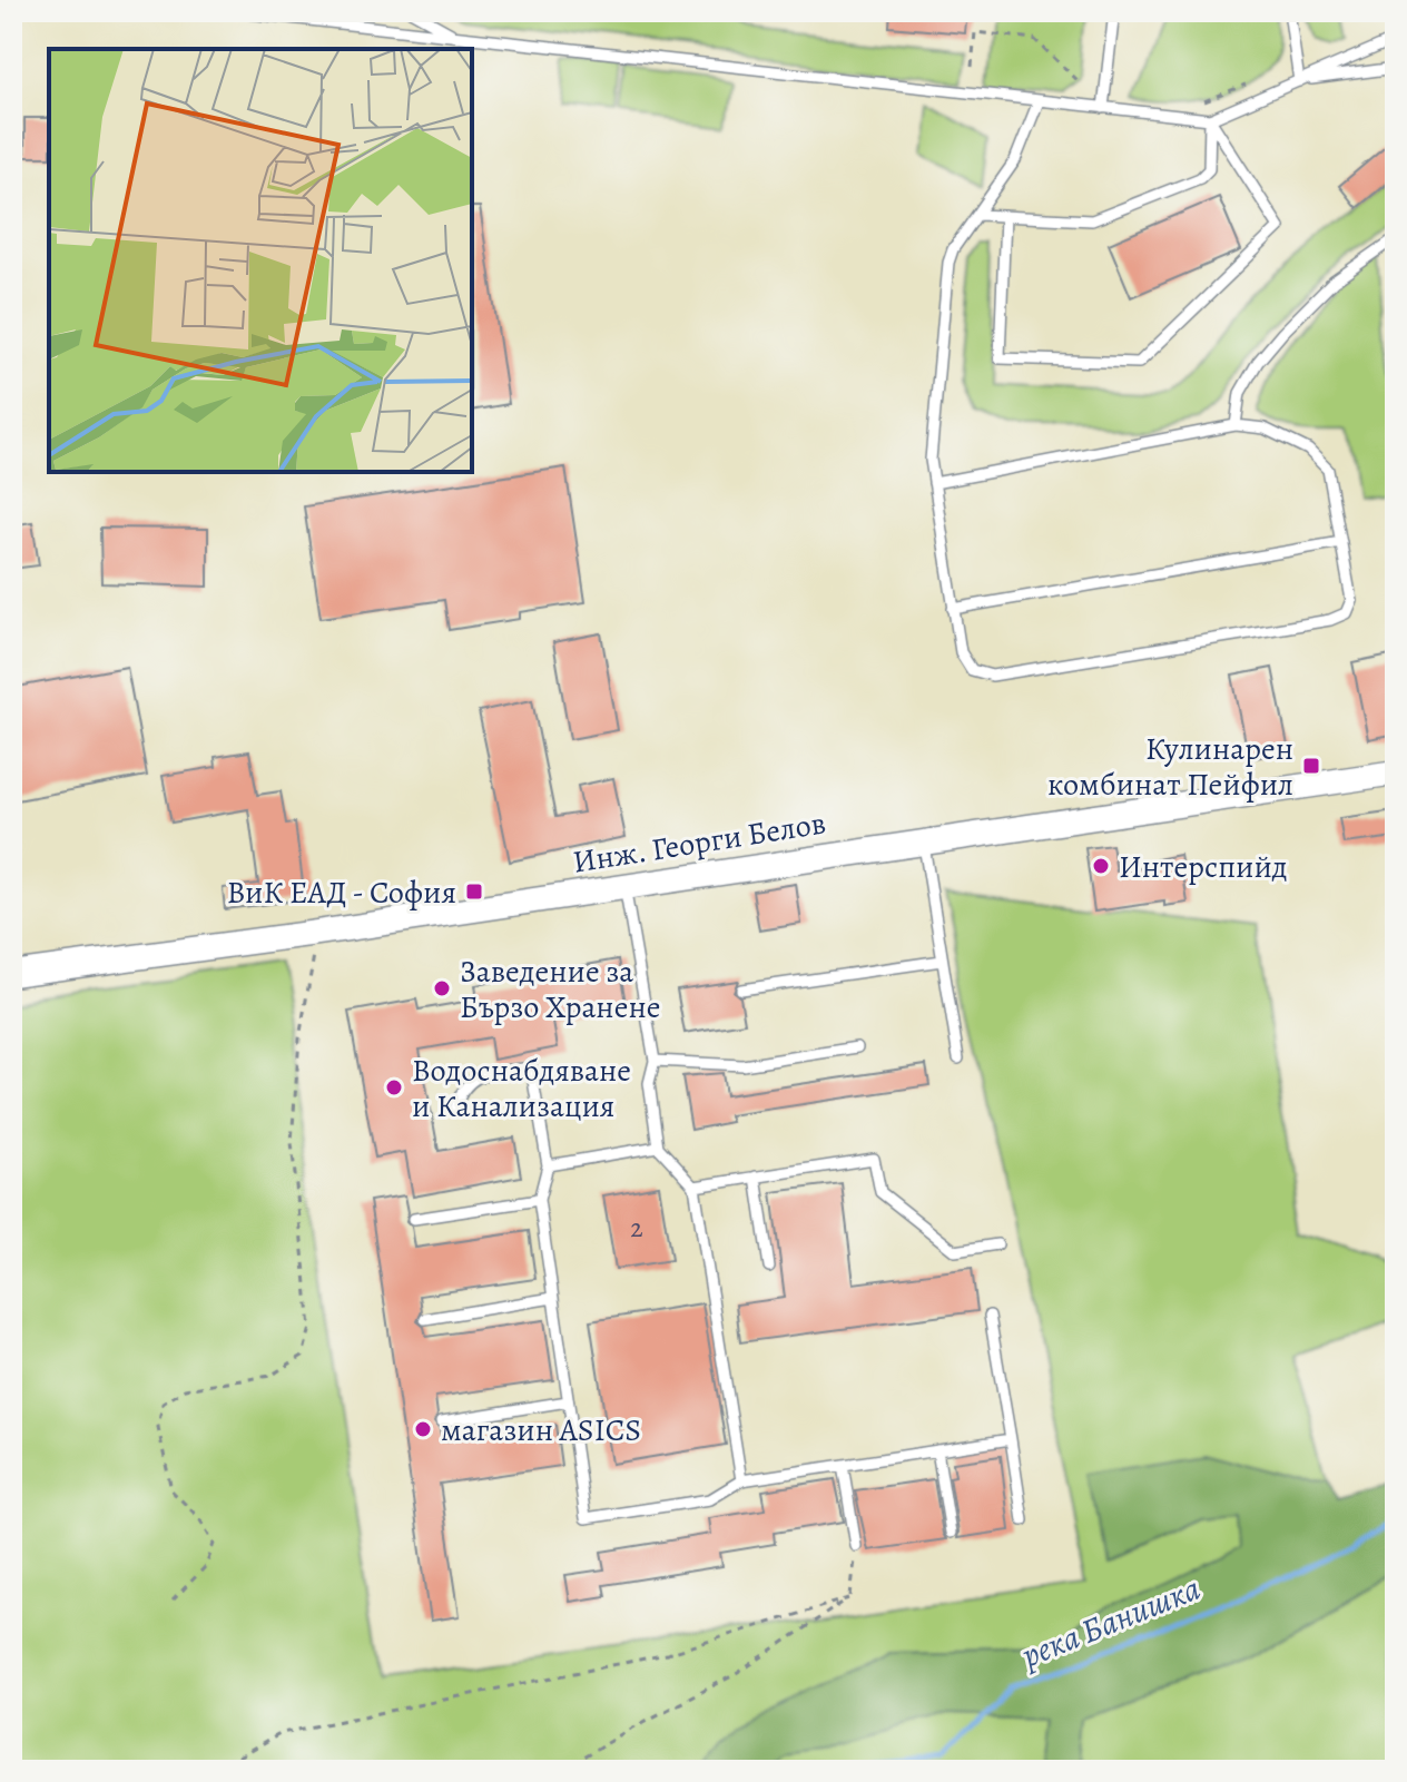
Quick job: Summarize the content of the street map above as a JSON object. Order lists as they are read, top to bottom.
{
  "streets": {
    "street": ["Инж. Георги Белов"]
  },
  "water": ["река Банишка"],
  "places": {
    "transit": ["Кулинарен комбинат Пейфил", "ВиК ЕАД - София"],
    "other": [
      "Интерспийд",
      "Заведение за Бързо Хранене",
      "Водоснабдяване и Канализация",
      "магазин ASICS"
    ]
  },
  "house_numbers": ["2"]
}
